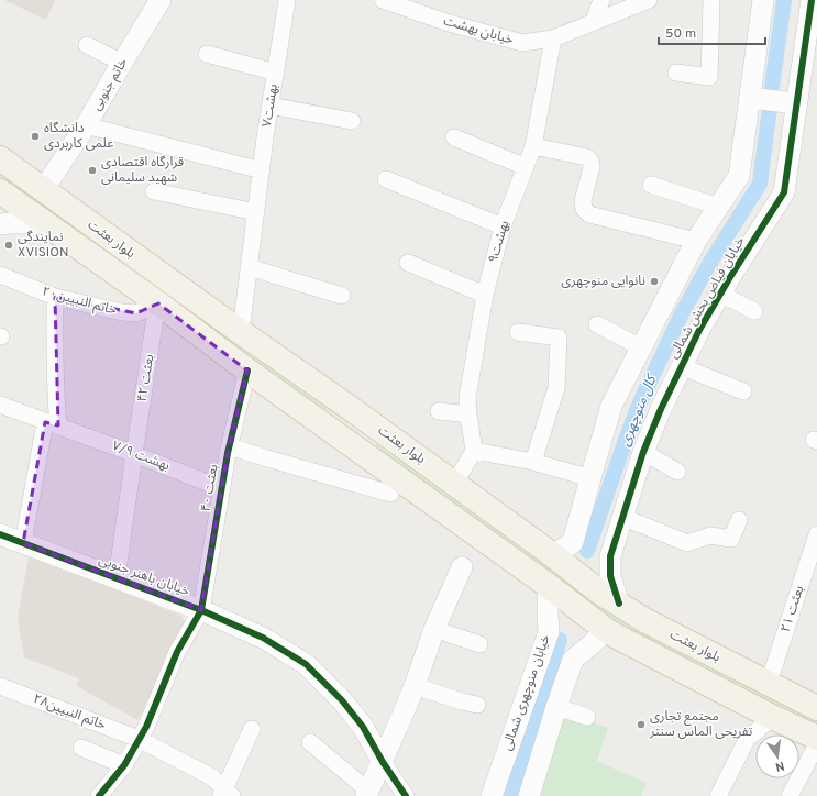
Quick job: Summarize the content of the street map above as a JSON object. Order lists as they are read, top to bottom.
{
  "streets": {
    "main road": ["بلوار بعثت"],
    "street": [
      "خیابان بهشت",
      "خاتم جنوبی",
      "بهشت۷",
      "بهشت۹",
      "خیابان فیاض بخش شمالی",
      "خاتم النبیین۲۰",
      "بعثت ۴۲",
      "بهشت ۷/۹",
      "بعثت ۴۰",
      "خیابان باهنر جنوبی",
      "بعثت ۲۱",
      "خیابان منوچهری شمالی",
      "خاتم النبیین۲۸"
    ]
  },
  "crossings": [
    ["خیابان بهشت", "بهشت۹"],
    ["خاتم جنوبی", "بلوار بعثت"],
    ["بهشت۷", "بلوار بعثت"],
    ["بلوار بعثت", "خیابان فیاض بخش شمالی"],
    ["بلوار بعثت", "خاتم النبیین۲۰"],
    ["بلوار بعثت", "بعثت ۴۲"],
    ["بلوار بعثت", "بعثت ۴۰"],
    ["بلوار بعثت", "بعثت ۲۱"],
    ["بلوار بعثت", "خیابان منوچهری شمالی"],
    ["خاتم النبیین۲۰", "بعثت ۴۲"],
    ["بعثت ۴۲", "بهشت ۷/۹"],
    ["بعثت ۴۲", "خیابان باهنر جنوبی"],
    ["بهشت ۷/۹", "بعثت ۴۰"],
    ["بعثت ۴۰", "خیابان باهنر جنوبی"]
  ],
  "water": ["کال منوچهری"],
  "places": [
    "دانشگاه علمی کاربردی",
    "قرارگاه اقتصادی شهید سلیمانی",
    "نمایندگی XVISION",
    "نانوایی منوچهری",
    "مجتمع تجاری تفریحی الماس سنتر"
  ],
  "scale_bar": "50 m",
  "north": "bottom"
}
